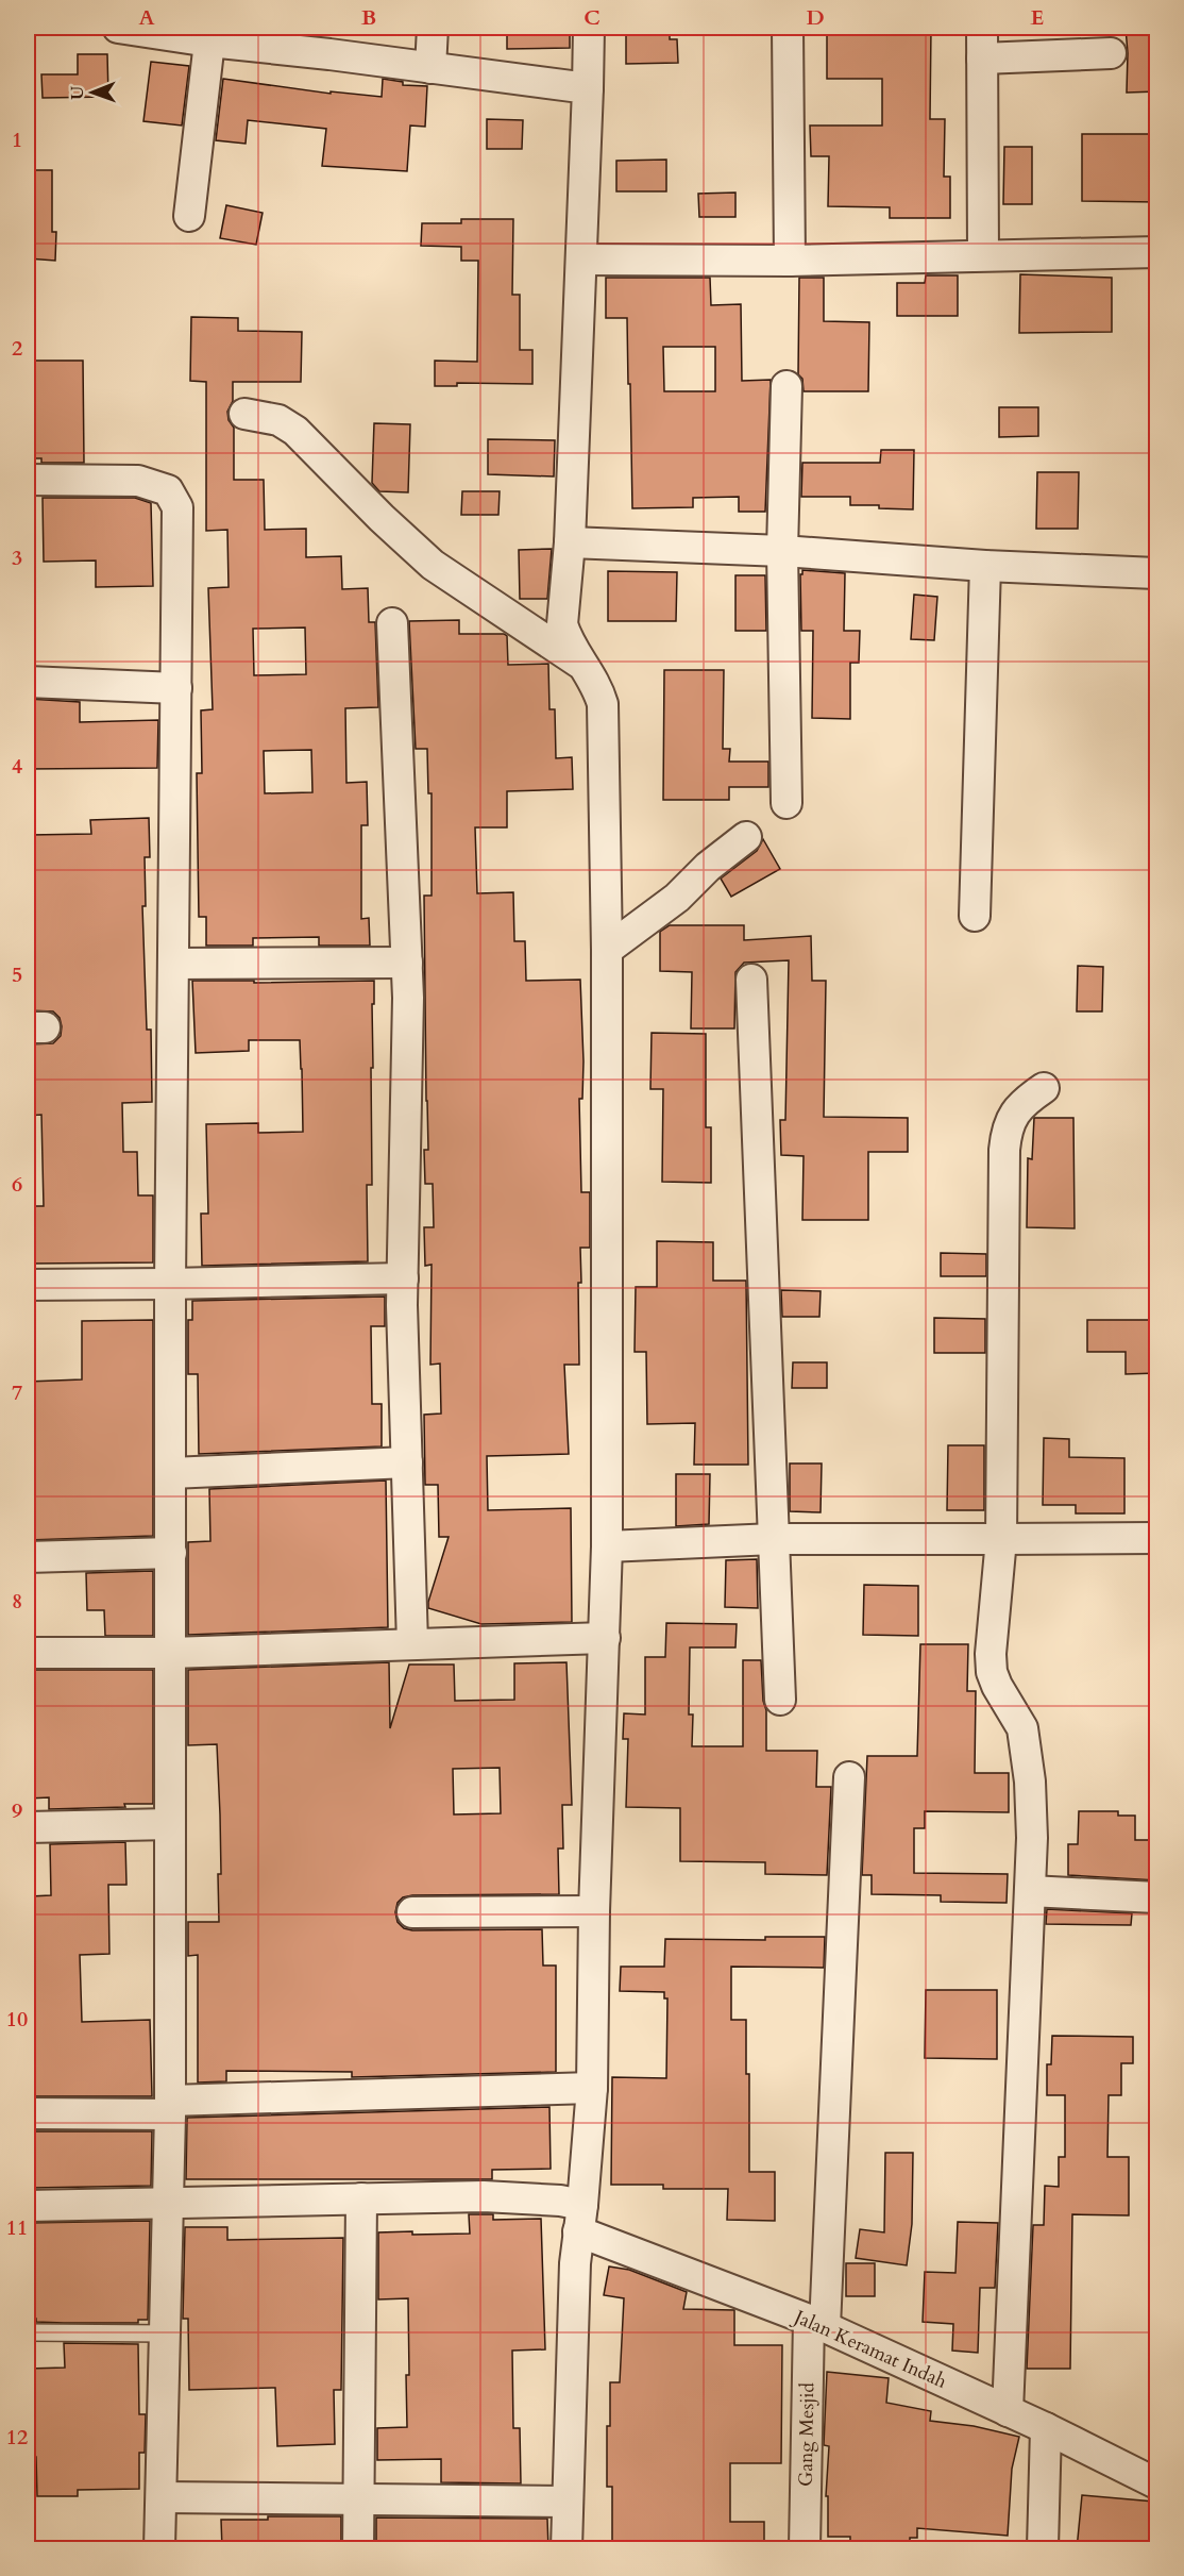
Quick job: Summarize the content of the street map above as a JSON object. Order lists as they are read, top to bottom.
{
  "streets": {
    "street": ["Jalan Keramat Indah", "Gang Mesjid"]
  },
  "crossings": [
    ["Jalan Keramat Indah", "Gang Mesjid"]
  ],
  "north": "left",
  "grid": {
    "columns": [
      "A",
      "B",
      "C",
      "D",
      "E"
    ],
    "rows": [
      "1",
      "2",
      "3",
      "4",
      "5",
      "6",
      "7",
      "8",
      "9",
      "10",
      "11",
      "12"
    ]
  }
}
